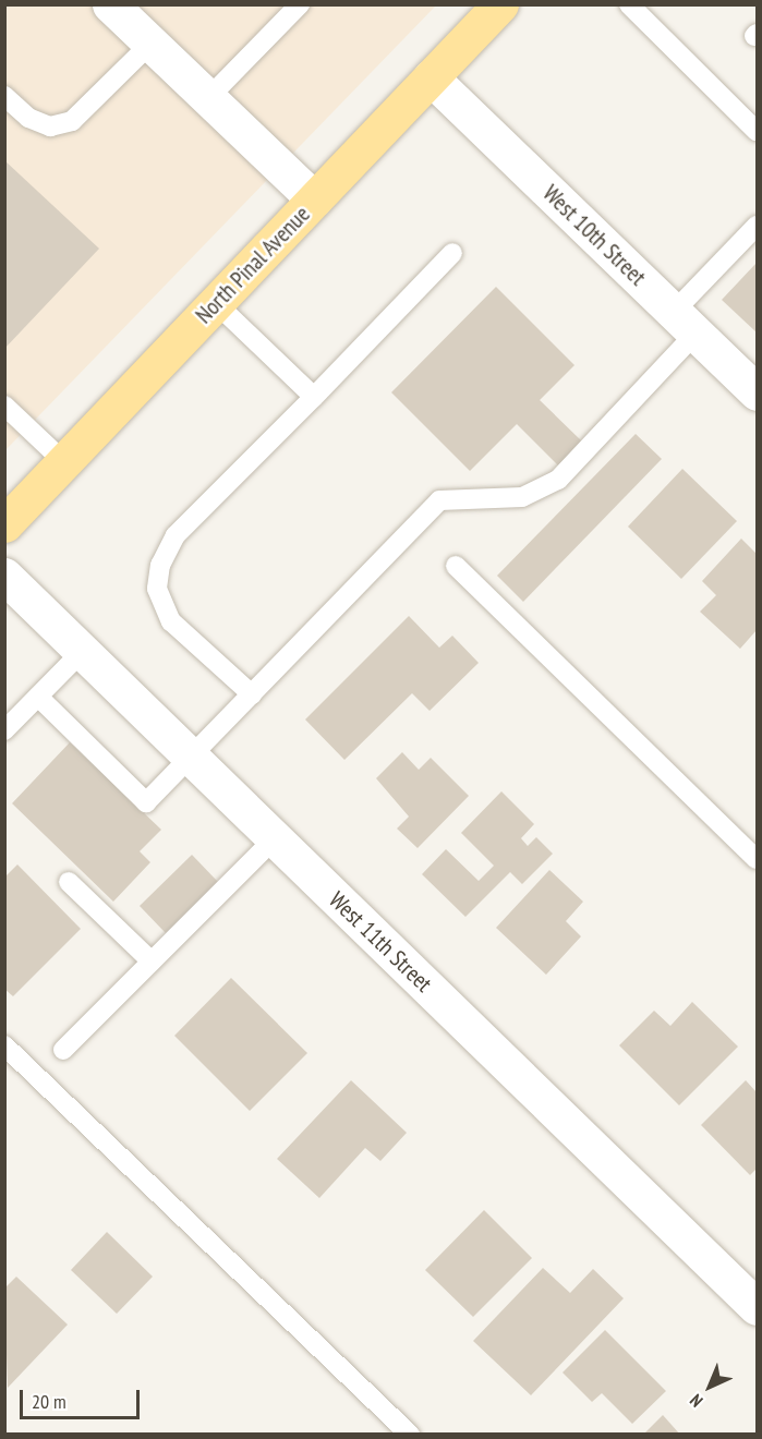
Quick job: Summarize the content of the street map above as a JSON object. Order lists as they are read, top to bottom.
{
  "streets": {
    "main road": ["North Pinal Avenue"],
    "street": ["West 10th Street", "West 11th Street"]
  },
  "crossings": [
    ["West 10th Street", "North Pinal Avenue"]
  ],
  "scale_bar": "20 m",
  "north": "bottom left"
}
